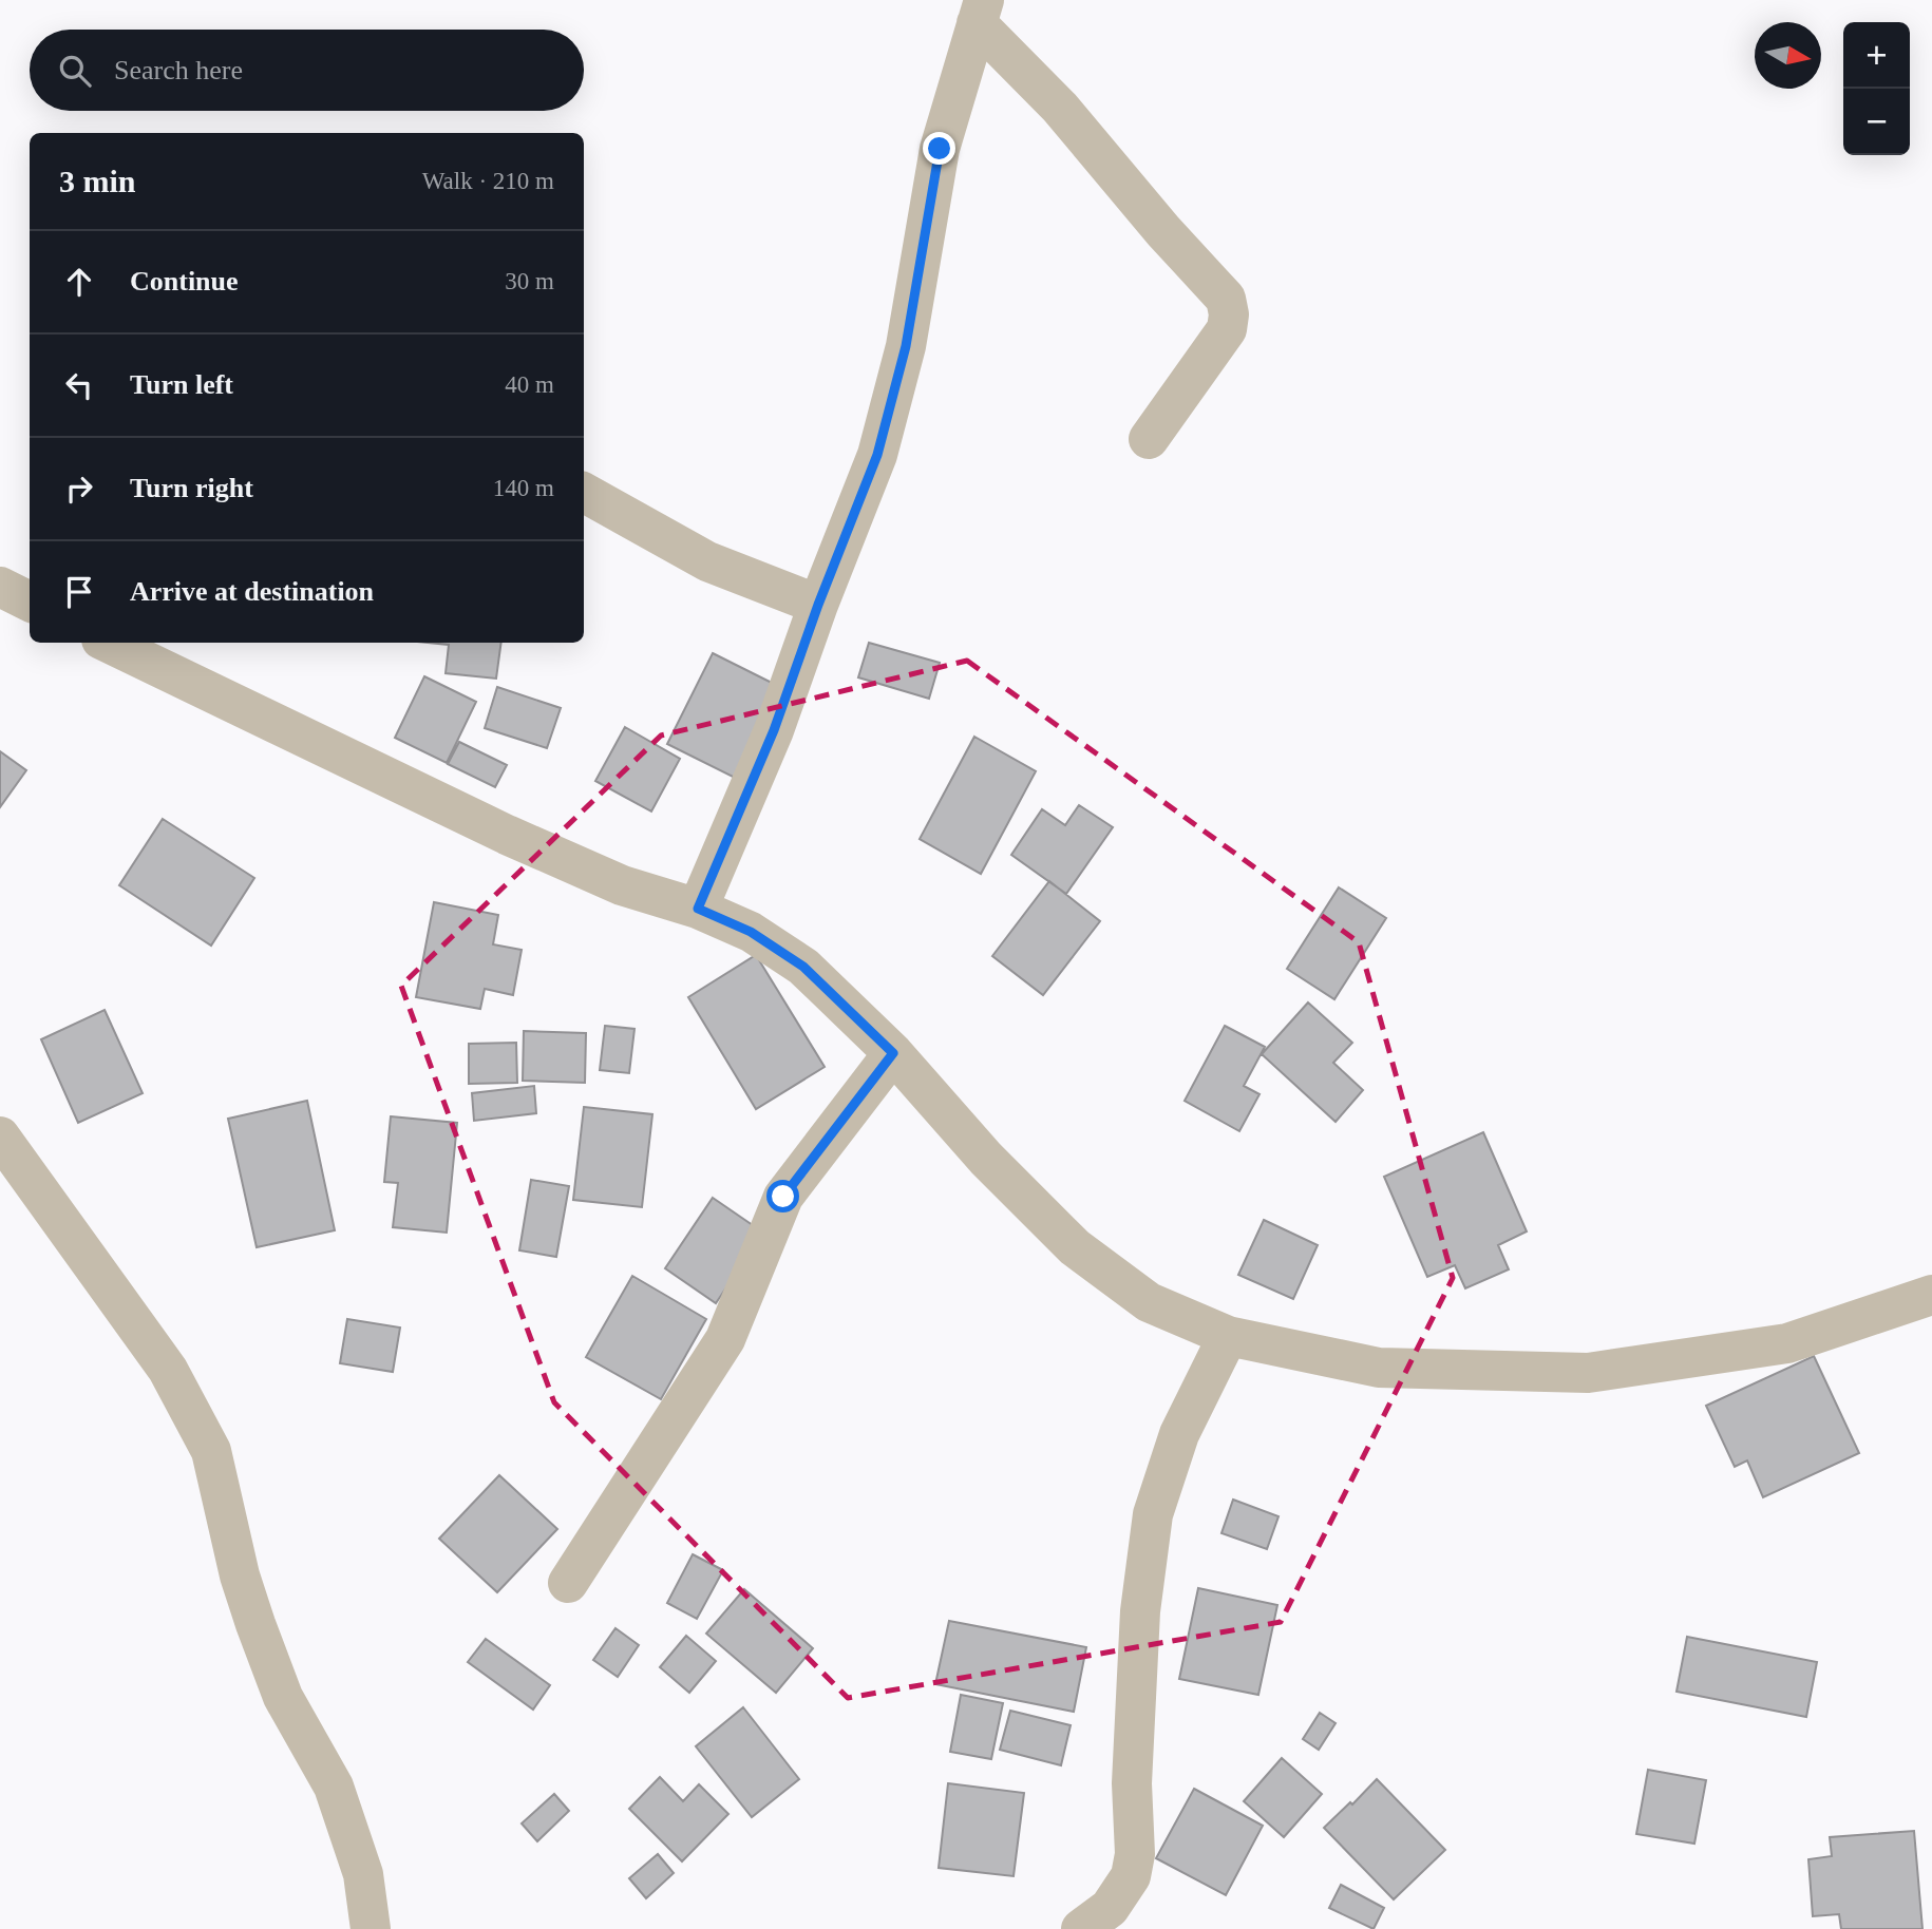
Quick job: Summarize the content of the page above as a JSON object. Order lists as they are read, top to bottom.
{
  "north": "right",
  "page": {
    "map_buttons": ["+", "−"],
    "search": "Search here",
    "heading": ["3 min", "Walk · 210 m"],
    "list": [
      ["Continue", "30 m"],
      ["Turn left", "40 m"],
      ["Turn right", "140 m"],
      "Arrive at destination"
    ]
  }
}
